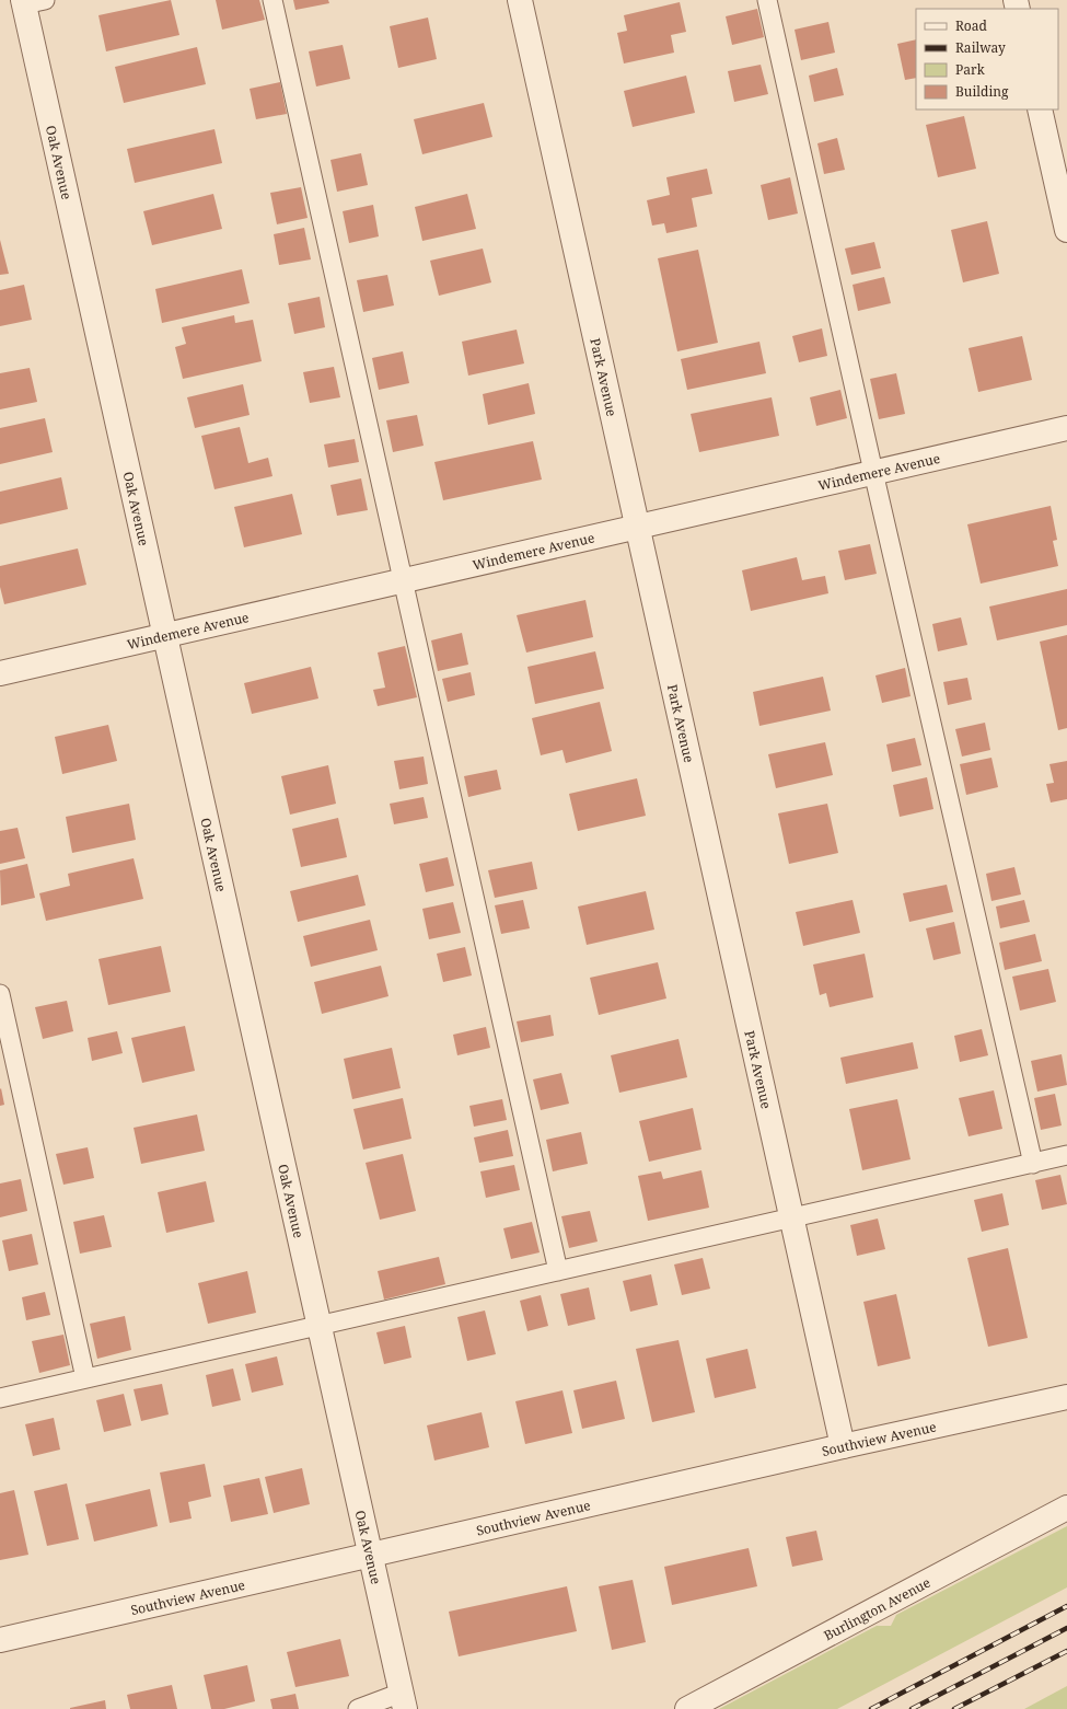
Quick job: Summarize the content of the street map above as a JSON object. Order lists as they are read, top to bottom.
{
  "streets": {
    "street": [
      "Oak Avenue",
      "Park Avenue",
      "Windemere Avenue",
      "Southview Avenue",
      "Burlington Avenue"
    ]
  },
  "crossings": [
    ["Oak Avenue", "Windemere Avenue"],
    ["Oak Avenue", "Southview Avenue"],
    ["Park Avenue", "Windemere Avenue"],
    ["Park Avenue", "Southview Avenue"]
  ],
  "legend": [
    "Road",
    "Railway",
    "Park",
    "Building"
  ]
}
